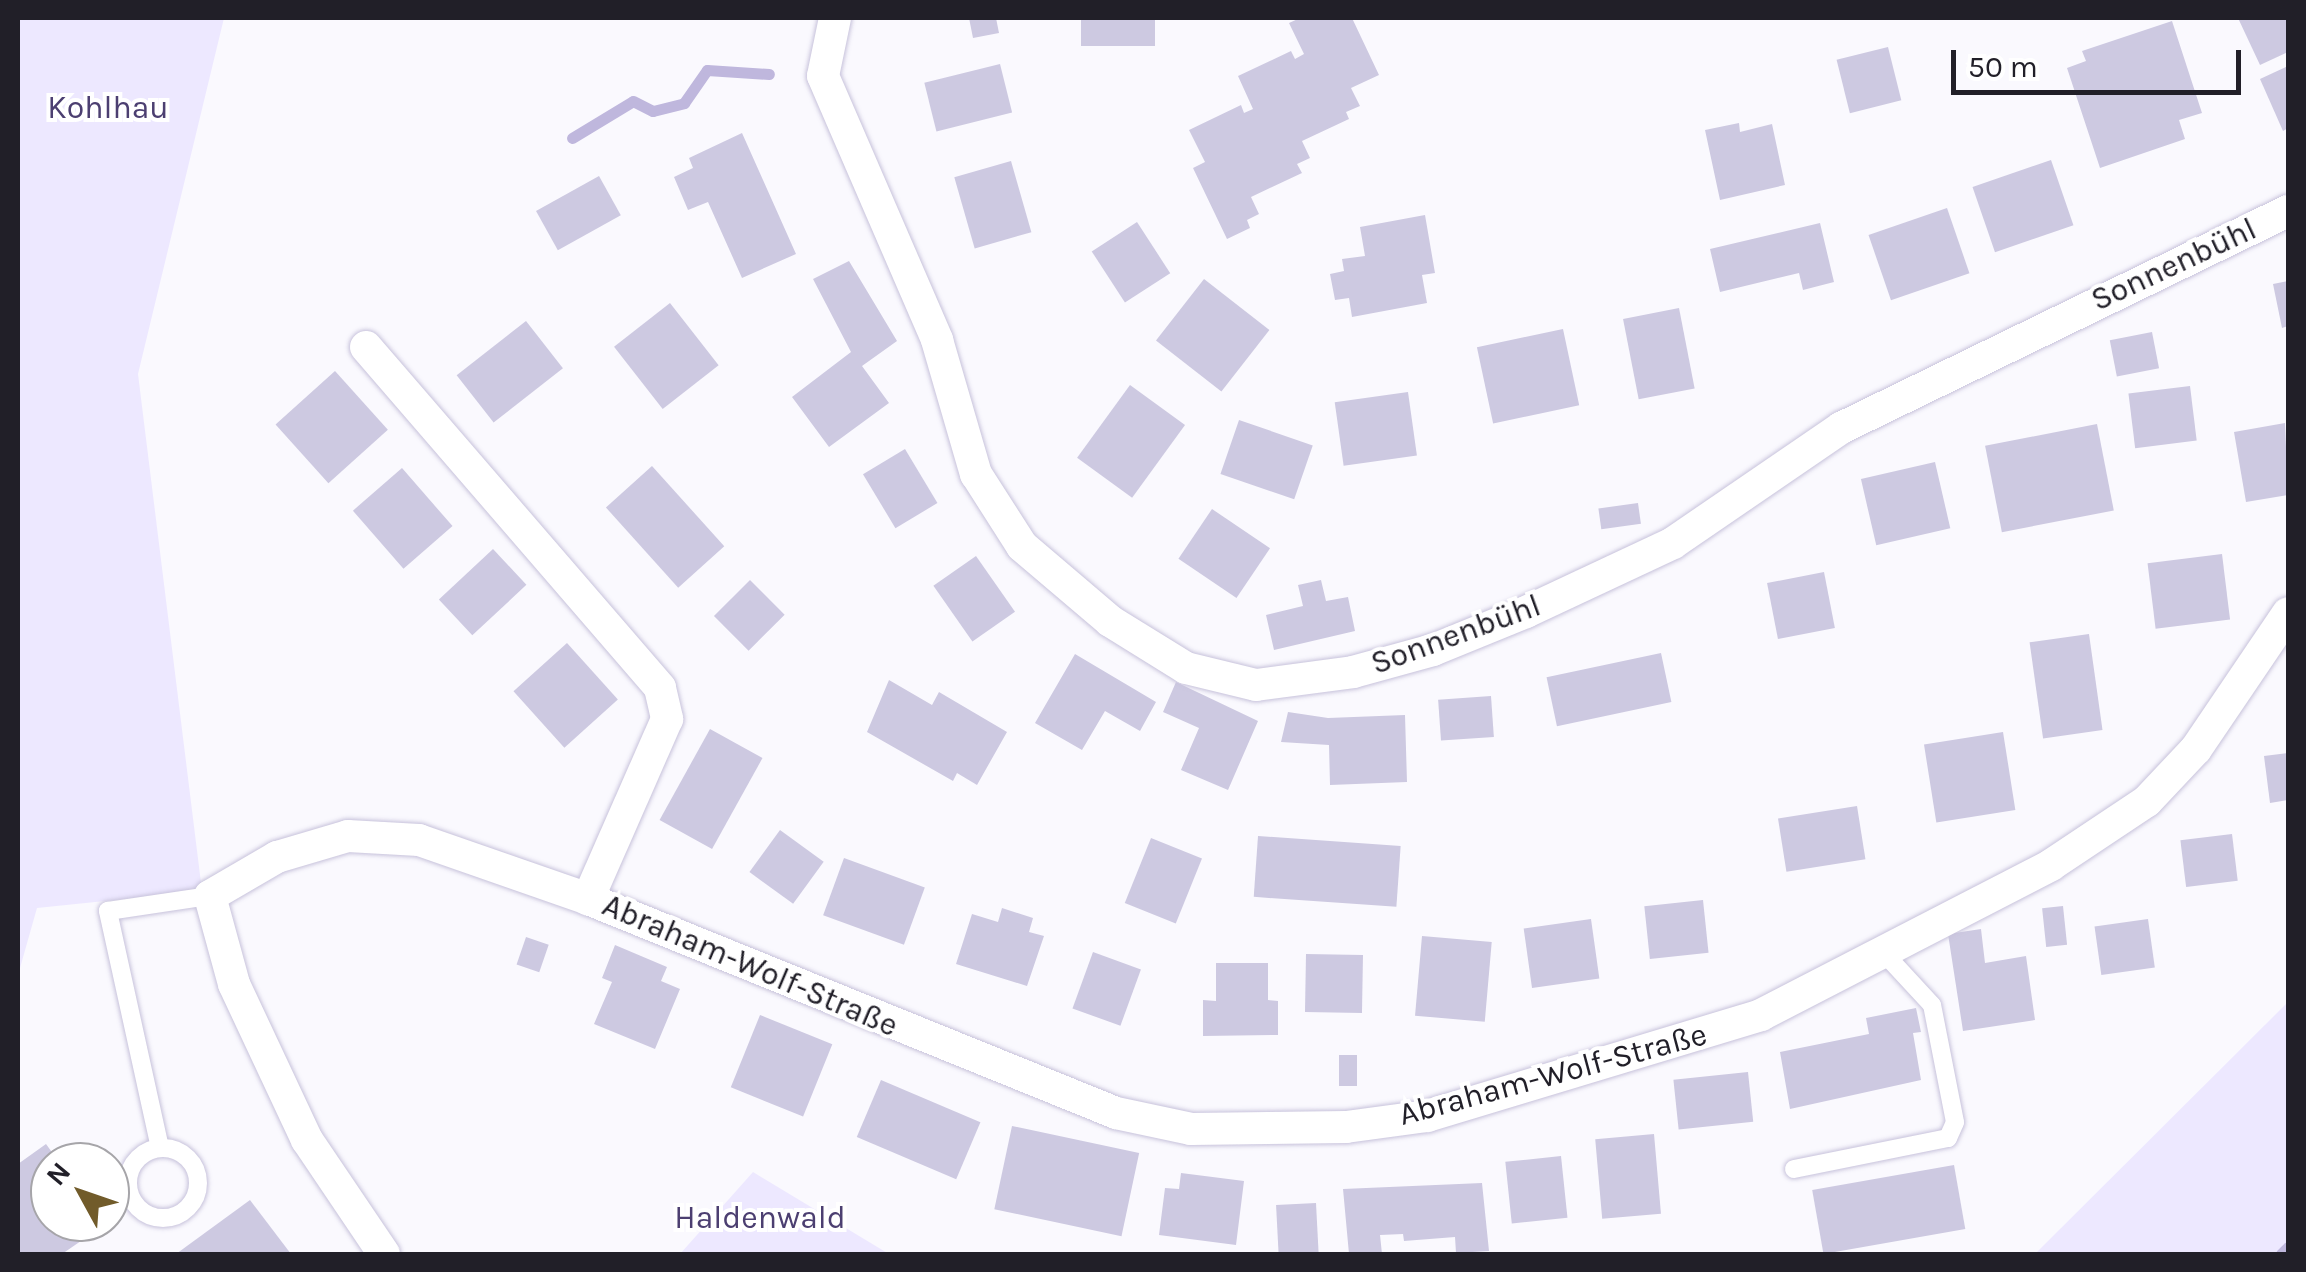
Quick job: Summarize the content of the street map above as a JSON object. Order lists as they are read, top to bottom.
{
  "streets": {
    "street": ["Sonnenbühl", "Abraham-Wolf-Straße"]
  },
  "parks": ["Kohlhau", "Haldenwald"],
  "scale_bar": "50 m",
  "north": "top left"
}
